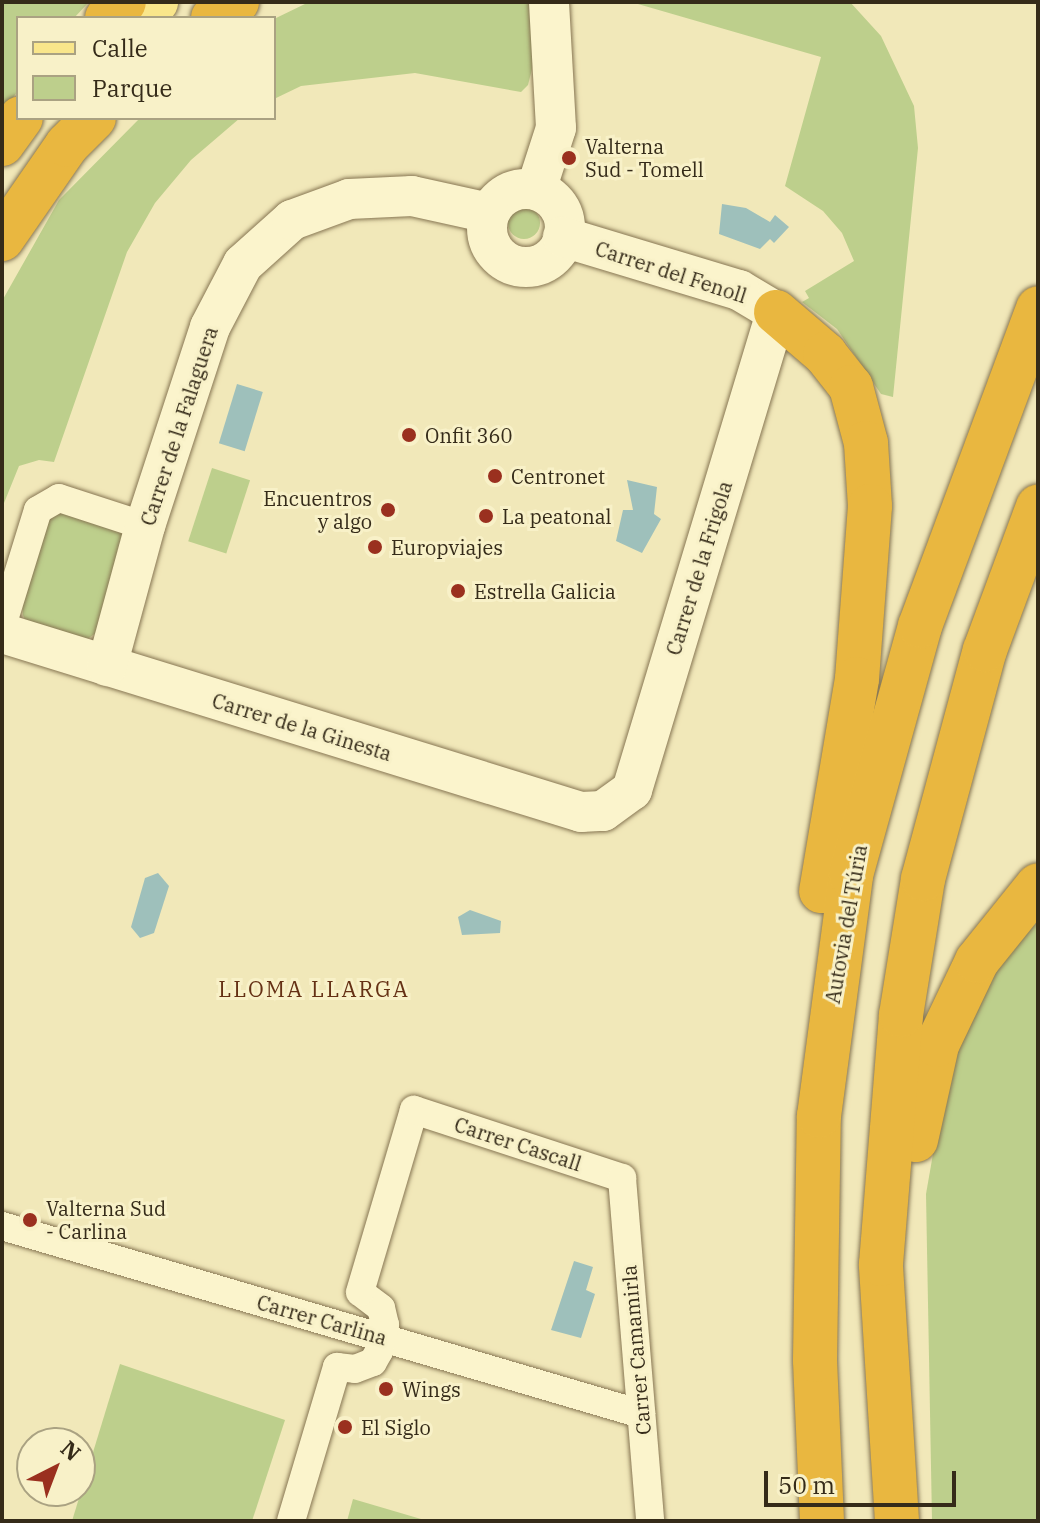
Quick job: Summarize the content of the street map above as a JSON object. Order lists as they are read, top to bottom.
{
  "streets": {
    "highway": ["Autovia del Túria"],
    "street": [
      "Carrer del Fenoll",
      "Carrer de la Falaguera",
      "Carrer de la Frigola",
      "Carrer de la Ginesta",
      "Carrer Cascall",
      "Carrer Carlina",
      "Carrer Camamirla"
    ]
  },
  "crossings": [
    ["Carrer del Fenoll", "Carrer de la Falaguera"],
    ["Carrer del Fenoll", "Carrer de la Frigola"],
    ["Carrer de la Falaguera", "Carrer de la Ginesta"],
    ["Carrer de la Frigola", "Carrer de la Ginesta"],
    ["Carrer Cascall", "Carrer Carlina"],
    ["Carrer Cascall", "Carrer Camamirla"],
    ["Carrer Carlina", "Carrer Camamirla"]
  ],
  "districts": ["LLOMA LLARGA"],
  "places": [
    "Valterna Sud - Tomell",
    "Onfit 360",
    "Centronet",
    "Encuentros y algo",
    "La peatonal",
    "Europviajes",
    "Estrella Galicia",
    "Valterna Sud - Carlina",
    "Wings",
    "El Siglo"
  ],
  "legend": ["Calle", "Parque"],
  "scale_bar": "50 m",
  "north": "top right"
}
